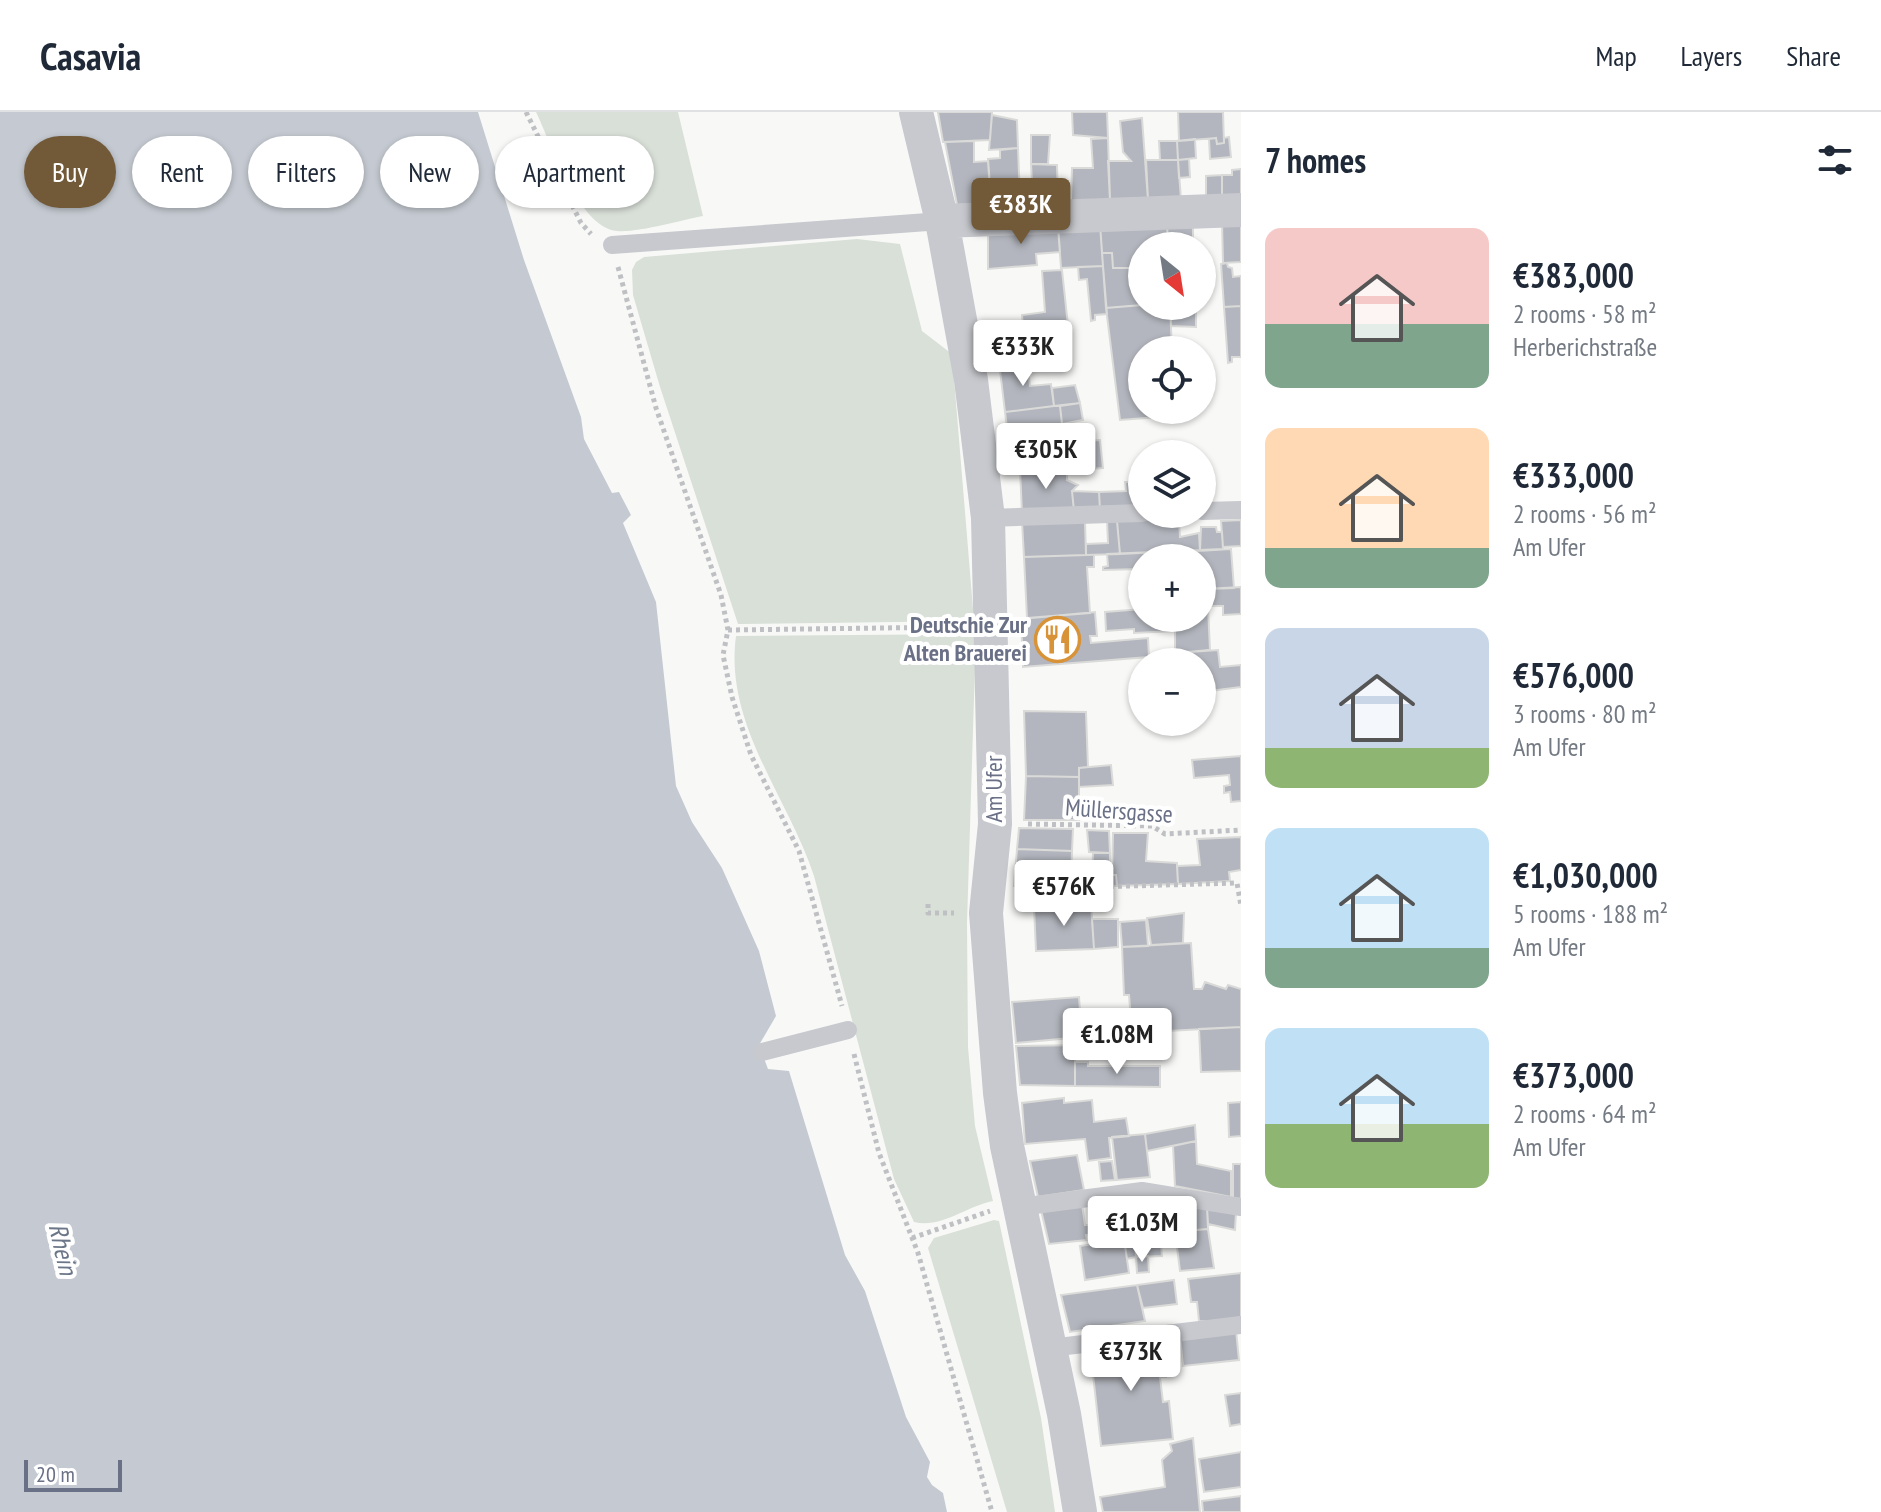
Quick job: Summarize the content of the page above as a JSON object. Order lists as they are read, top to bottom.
{
  "streets": {
    "street": ["Am Ufer"],
    "path": ["Müllersgasse"]
  },
  "crossings": [
    ["Am Ufer", "Müllersgasse"]
  ],
  "water": ["Rhein"],
  "places": {
    "restaurant": ["Deutschie Zur Alten Brauerei"]
  },
  "scale_bar": "20 m",
  "north": "bottom right",
  "page": {
    "header": "Casavia",
    "nav": ["Map", "Layers", "Share"],
    "heading": "7 homes",
    "chip": [
      "Buy",
      "Rent",
      "Filters",
      "New",
      "Apartment"
    ],
    "price": [
      "€383K",
      "€333K",
      "€305K",
      "€576K",
      "€1.08M",
      "€1.03M",
      "€373K"
    ],
    "list": [
      {
        "name": "€383,000",
        "note": "2 rooms · 58 m² · Herberichstraße"
      },
      {
        "name": "€333,000",
        "note": "2 rooms · 56 m² · Am Ufer"
      },
      {
        "name": "€576,000",
        "note": "3 rooms · 80 m² · Am Ufer"
      },
      {
        "name": "€1,030,000",
        "note": "5 rooms · 188 m² · Am Ufer"
      },
      {
        "name": "€373,000",
        "note": "2 rooms · 64 m² · Am Ufer"
      }
    ],
    "map_buttons": ["+", "−"],
    "scale": "20 m"
  }
}
